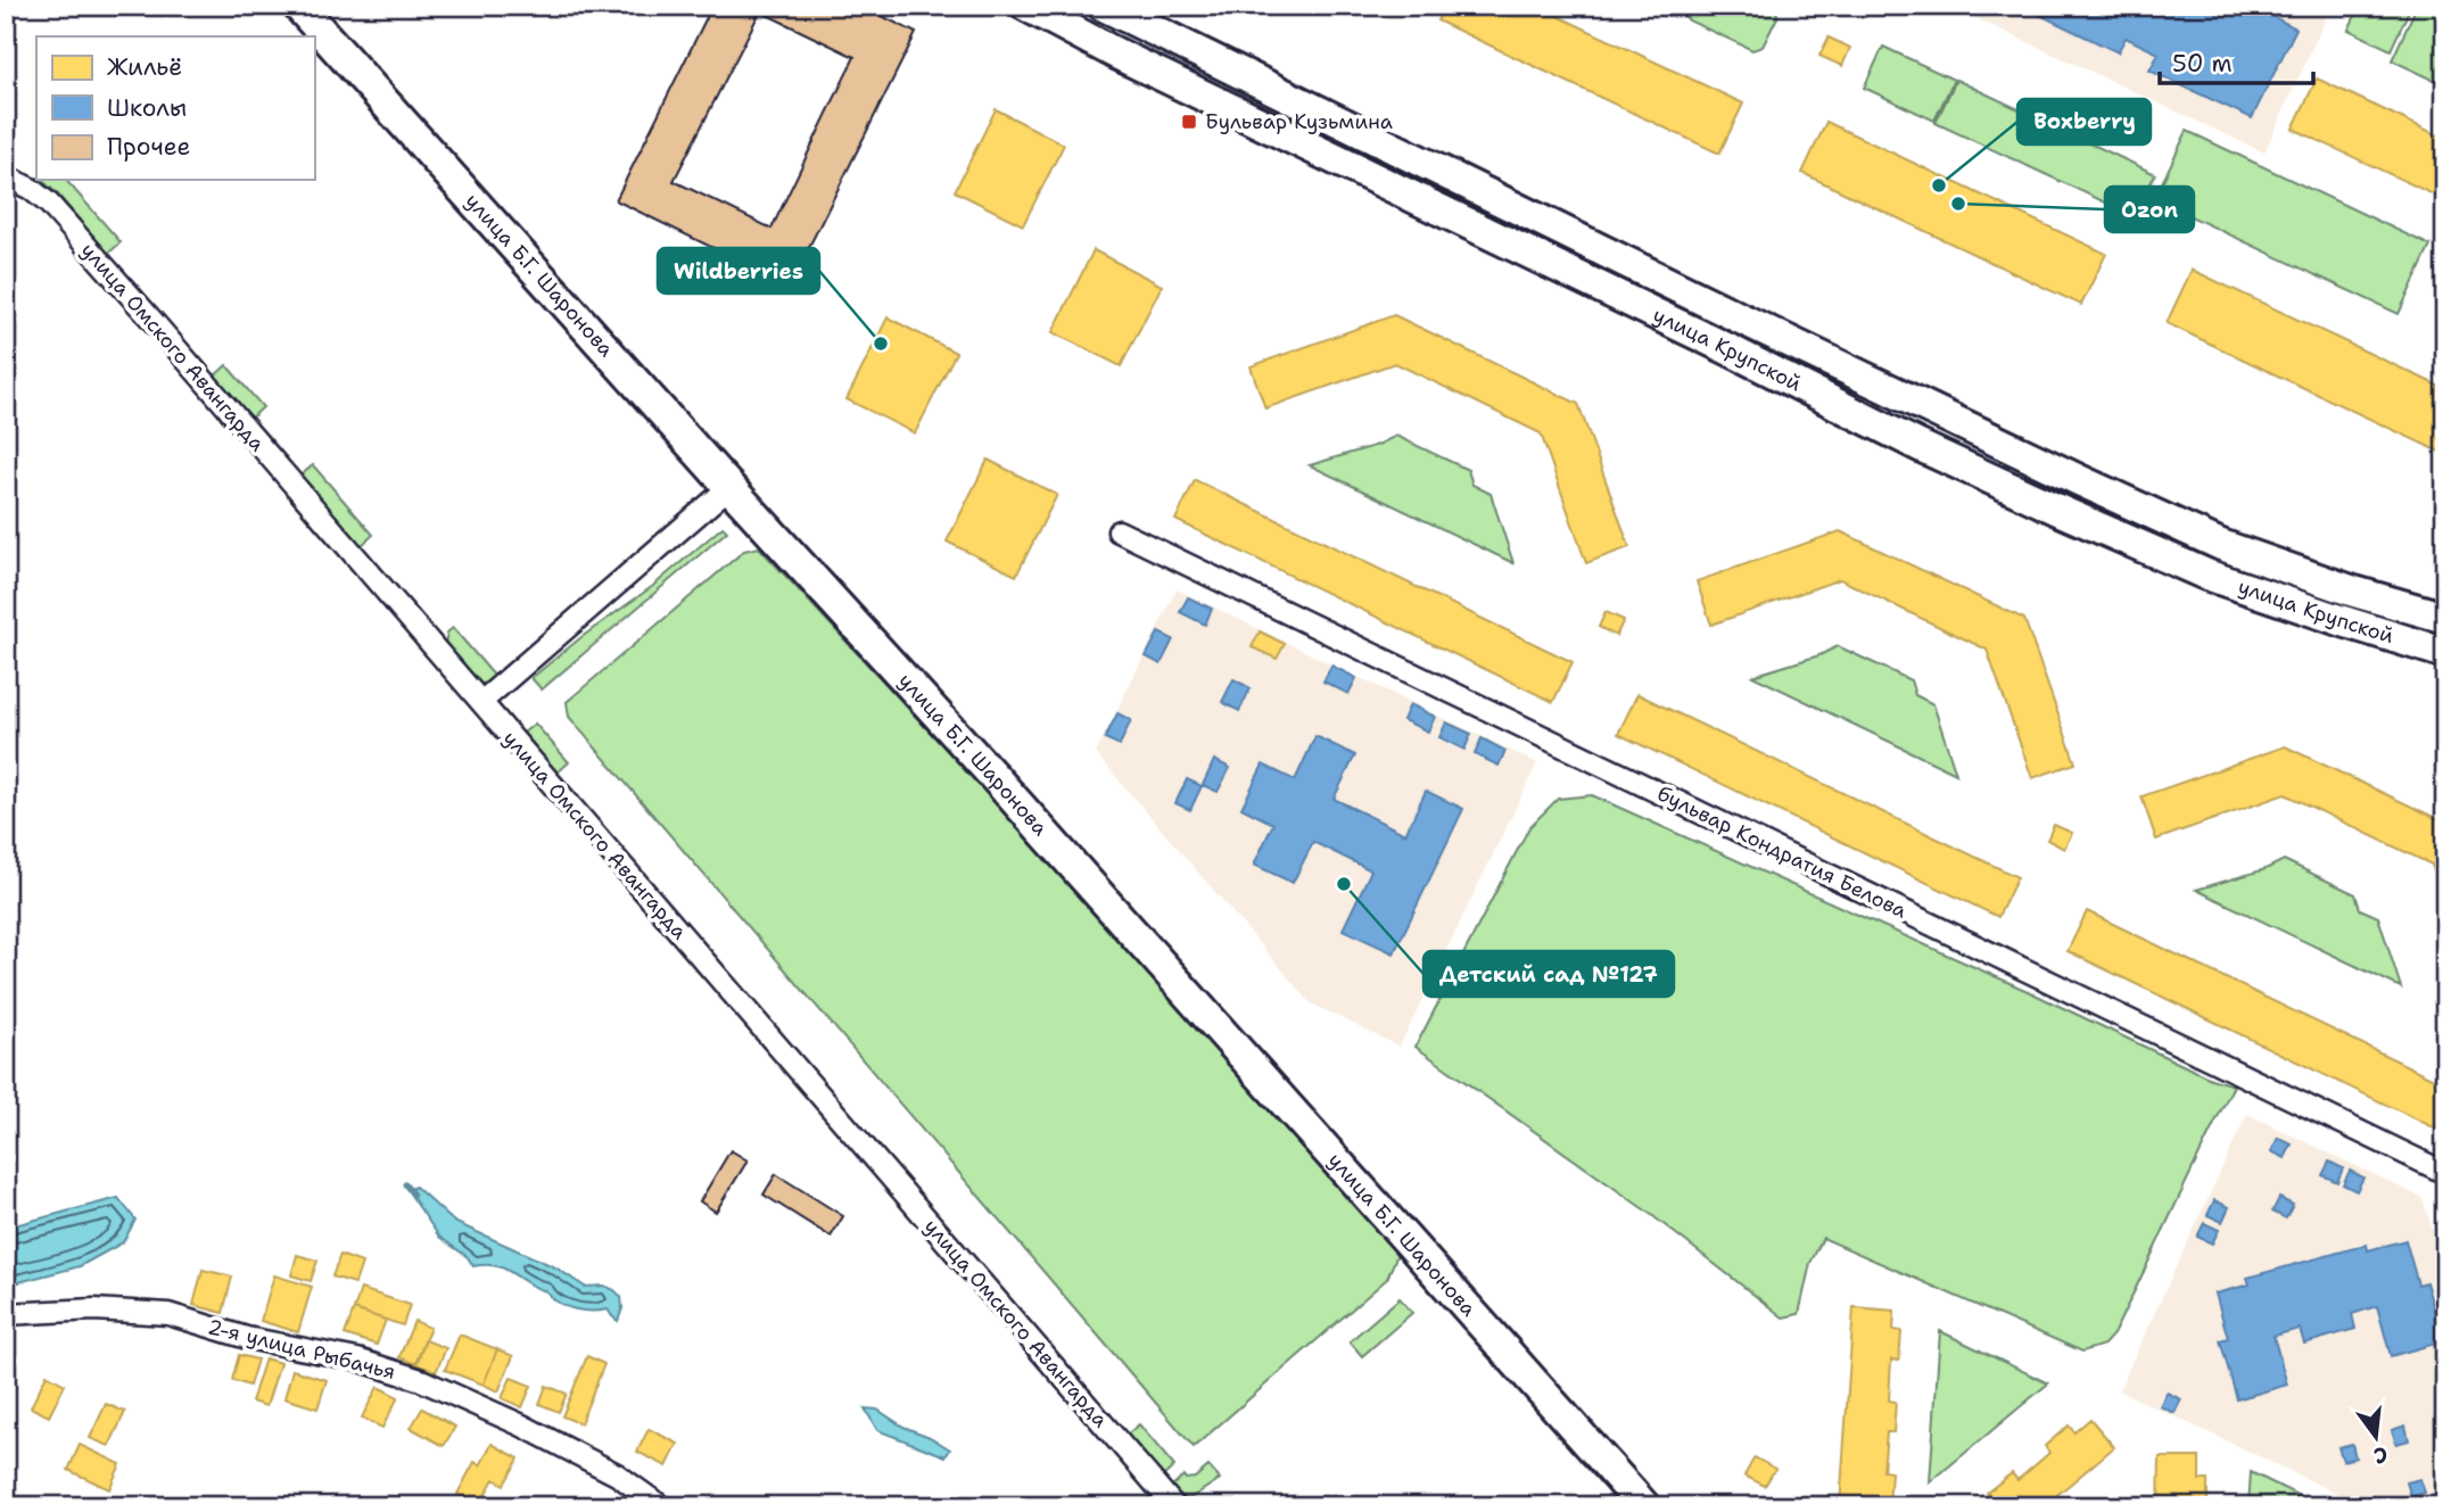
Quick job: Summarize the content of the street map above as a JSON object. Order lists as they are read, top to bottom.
{
  "streets": {
    "main road": ["улица Б.Г. Шаронова", "улица Крупской"],
    "street": ["улица Омского Авангарда", "бульвар Кондратия Белова", "2-я улица Рыбачья"]
  },
  "places": {
    "transit": ["Бульвар Кузьмина"],
    "other": [
      "Boxberry",
      "Ozon",
      "Wildberries",
      "Детский сад №127"
    ]
  },
  "legend": ["Жильё", "Школы", "Прочее"],
  "scale_bar": "50 m",
  "north": "bottom"
}
